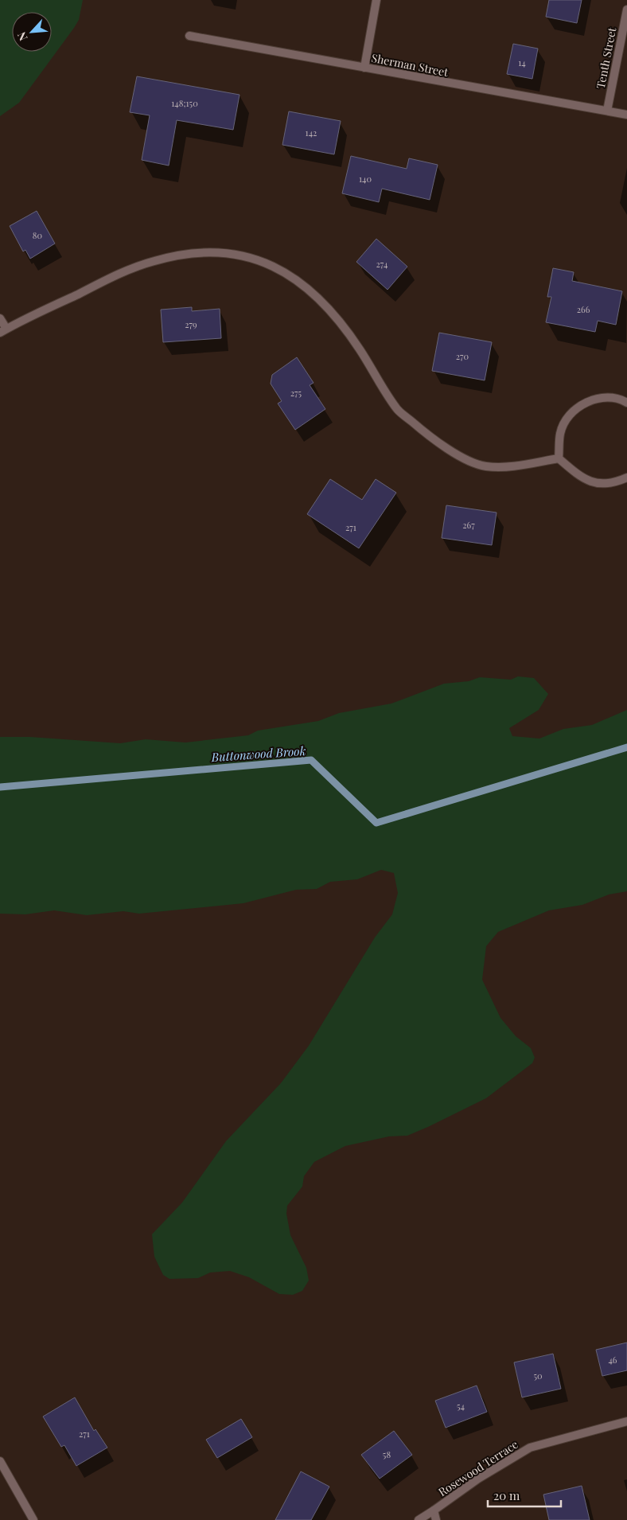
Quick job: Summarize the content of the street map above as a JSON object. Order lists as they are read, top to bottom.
{
  "streets": {
    "street": ["Tenth Street", "Sherman Street", "Rosewood Terrace"]
  },
  "crossings": [
    ["Tenth Street", "Sherman Street"]
  ],
  "water": ["Buttonwood Brook"],
  "house_numbers": [
    "14",
    "148;150",
    "142",
    "140",
    "80",
    "274",
    "266",
    "279",
    "270",
    "275",
    "267",
    "271",
    "46",
    "50",
    "54",
    "271",
    "58"
  ],
  "scale_bar": "20 m",
  "north": "bottom left"
}
